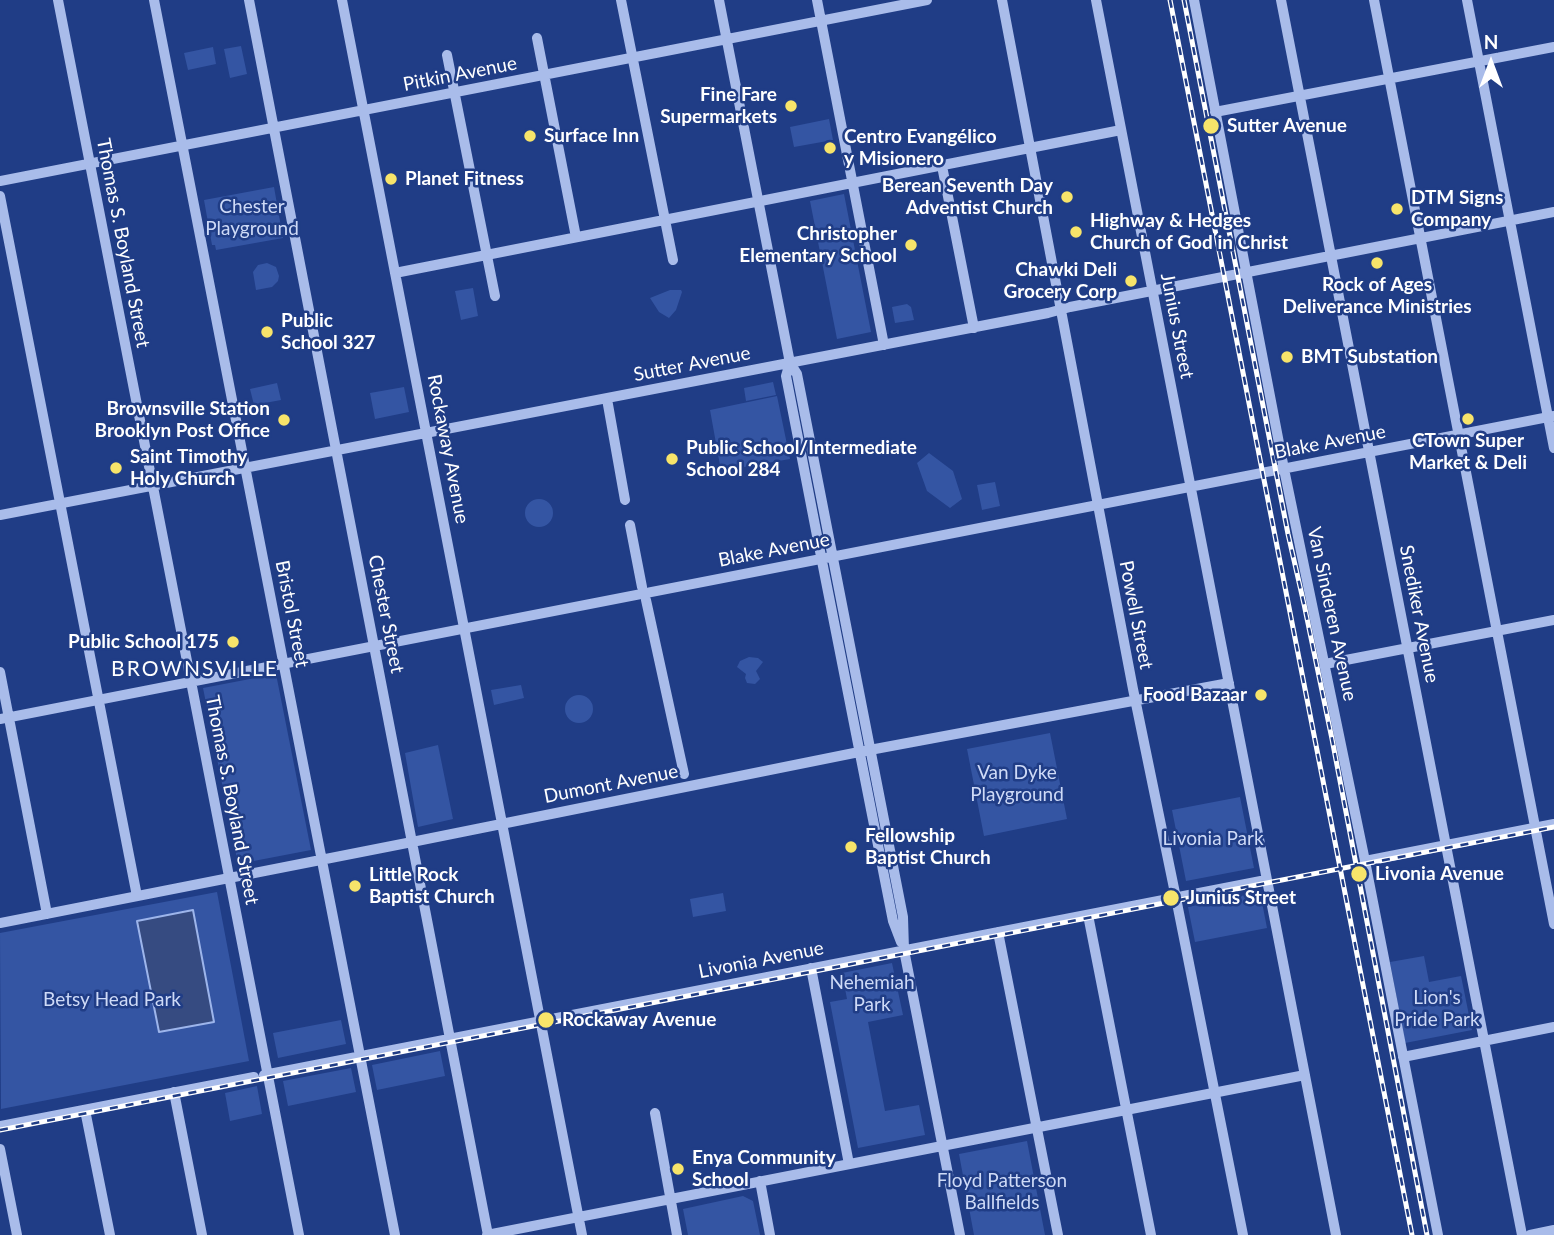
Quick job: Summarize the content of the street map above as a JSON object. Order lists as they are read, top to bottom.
{
  "streets": {
    "street": [
      "Pitkin Avenue",
      "Thomas S. Boyland Street",
      "Junius Street",
      "Sutter Avenue",
      "Blake Avenue",
      "Rockaway Avenue",
      "Bristol Street",
      "Chester Street",
      "Van Sinderen Avenue",
      "Snediker Avenue",
      "Powell Street",
      "Dumont Avenue",
      "Livonia Avenue"
    ]
  },
  "crossings": [
    ["Pitkin Avenue", "Thomas S. Boyland Street"],
    ["Pitkin Avenue", "Rockaway Avenue"],
    ["Pitkin Avenue", "Bristol Street"],
    ["Pitkin Avenue", "Chester Street"],
    ["Thomas S. Boyland Street", "Sutter Avenue"],
    ["Thomas S. Boyland Street", "Blake Avenue"],
    ["Thomas S. Boyland Street", "Dumont Avenue"],
    ["Thomas S. Boyland Street", "Livonia Avenue"],
    ["Junius Street", "Sutter Avenue"],
    ["Junius Street", "Blake Avenue"],
    ["Junius Street", "Dumont Avenue"],
    ["Junius Street", "Livonia Avenue"],
    ["Sutter Avenue", "Rockaway Avenue"],
    ["Sutter Avenue", "Bristol Street"],
    ["Sutter Avenue", "Chester Street"],
    ["Sutter Avenue", "Van Sinderen Avenue"],
    ["Sutter Avenue", "Snediker Avenue"],
    ["Sutter Avenue", "Powell Street"],
    ["Blake Avenue", "Rockaway Avenue"],
    ["Blake Avenue", "Bristol Street"],
    ["Blake Avenue", "Chester Street"],
    ["Blake Avenue", "Van Sinderen Avenue"],
    ["Blake Avenue", "Snediker Avenue"],
    ["Blake Avenue", "Powell Street"],
    ["Rockaway Avenue", "Dumont Avenue"],
    ["Rockaway Avenue", "Livonia Avenue"],
    ["Bristol Street", "Dumont Avenue"],
    ["Bristol Street", "Livonia Avenue"],
    ["Chester Street", "Dumont Avenue"],
    ["Chester Street", "Livonia Avenue"],
    ["Powell Street", "Dumont Avenue"],
    ["Powell Street", "Livonia Avenue"]
  ],
  "districts": ["BROWNSVILLE"],
  "parks": [
    "Chester Playground",
    "Van Dyke Playground",
    "Livonia Park",
    "Nehemiah Park",
    "Lion's Pride Park",
    "Betsy Head Park",
    "Floyd Patterson Ballfields"
  ],
  "places": [
    "Fine Fare Supermarkets",
    "Sutter Avenue",
    "Surface Inn",
    "Centro Evangélico y Misionero",
    "Planet Fitness",
    "Berean Seventh Day Adventist Church",
    "DTM Signs Company",
    "Highway & Hedges Church of God in Christ",
    "Christopher Elementary School",
    "Rock of Ages Deliverance Ministries",
    "Chawki Deli Grocery Corp",
    "Public School 327",
    "BMT Substation",
    "CTown Super Market & Deli",
    "Brownsville Station Brooklyn Post Office",
    "Public School/Intermediate School 284",
    "Saint Timothy Holy Church",
    "Public School 175",
    "Food Bazaar",
    "Fellowship Baptist Church",
    "Livonia Avenue",
    "Little Rock Baptist Church",
    "Junius Street",
    "Rockaway Avenue",
    "Enya Community School"
  ],
  "north": "top"
}
